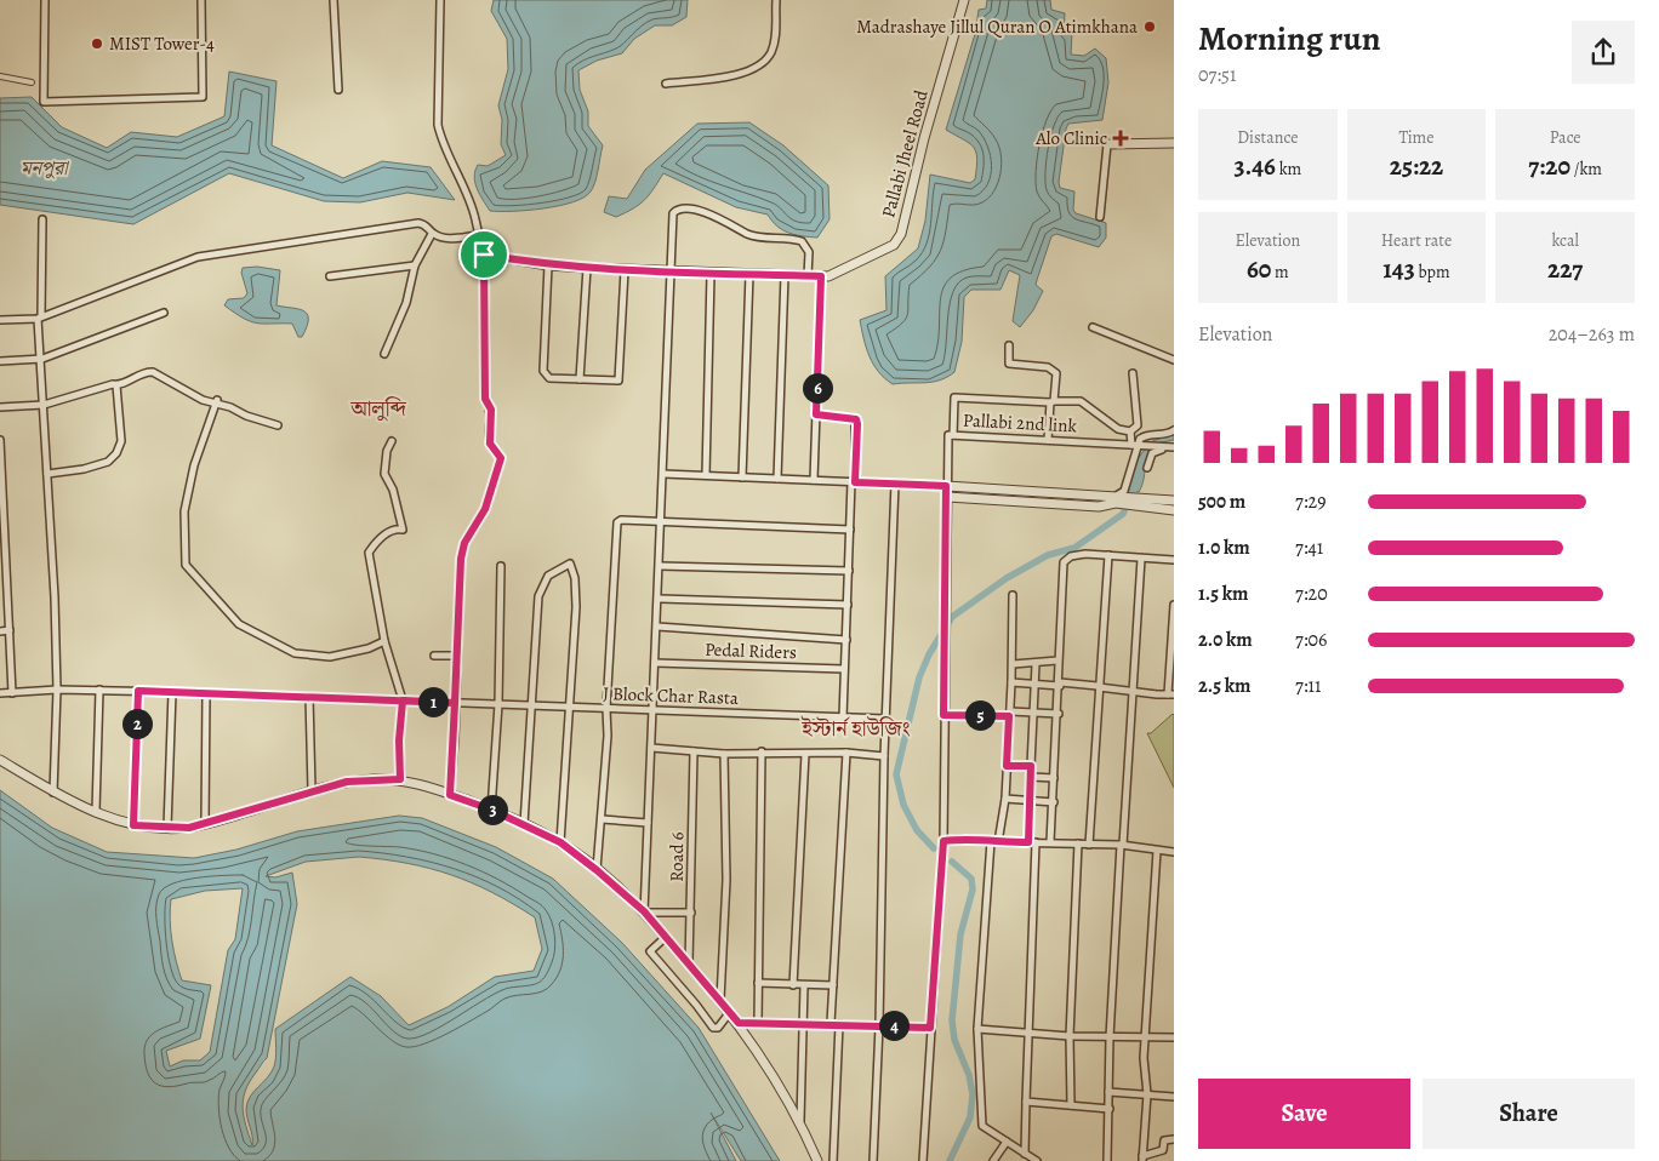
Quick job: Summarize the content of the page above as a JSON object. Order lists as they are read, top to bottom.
{
  "streets": {
    "street": [
      "Pallabi Jheel Road",
      "Pallabi 2nd link",
      "Pedal Riders",
      "J Block Char Rasta",
      "Road 6"
    ]
  },
  "districts": ["আলুব্দি", "ইস্টার্ন হাউজিং"],
  "water": ["মনপুরা"],
  "places": {
    "other": ["Madrashaye Jillul Quran O Atimkhana", "MIST Tower-4"],
    "health": ["Alo Clinic"]
  },
  "page": {
    "heading": ["Morning run", "07:51"],
    "stats": [
      ["Distance", "3.46 km"],
      ["Time", "25:22"],
      ["Pace", "7:20 /km"],
      ["Elevation", "60 m"],
      ["Heart rate", "143 bpm"],
      ["kcal", "227"]
    ],
    "chart": ["Elevation", "204–263 m"],
    "pins": [
      "6",
      "1",
      "5",
      "2",
      "3",
      "4"
    ],
    "list": [
      {
        "name": "500 m",
        "note": "7:29"
      },
      {
        "name": "1.0 km",
        "note": "7:41"
      },
      {
        "name": "1.5 km",
        "note": "7:20"
      },
      {
        "name": "2.0 km",
        "note": "7:06"
      },
      {
        "name": "2.5 km",
        "note": "7:11"
      }
    ],
    "buttons": ["Save", "Share"]
  }
}
